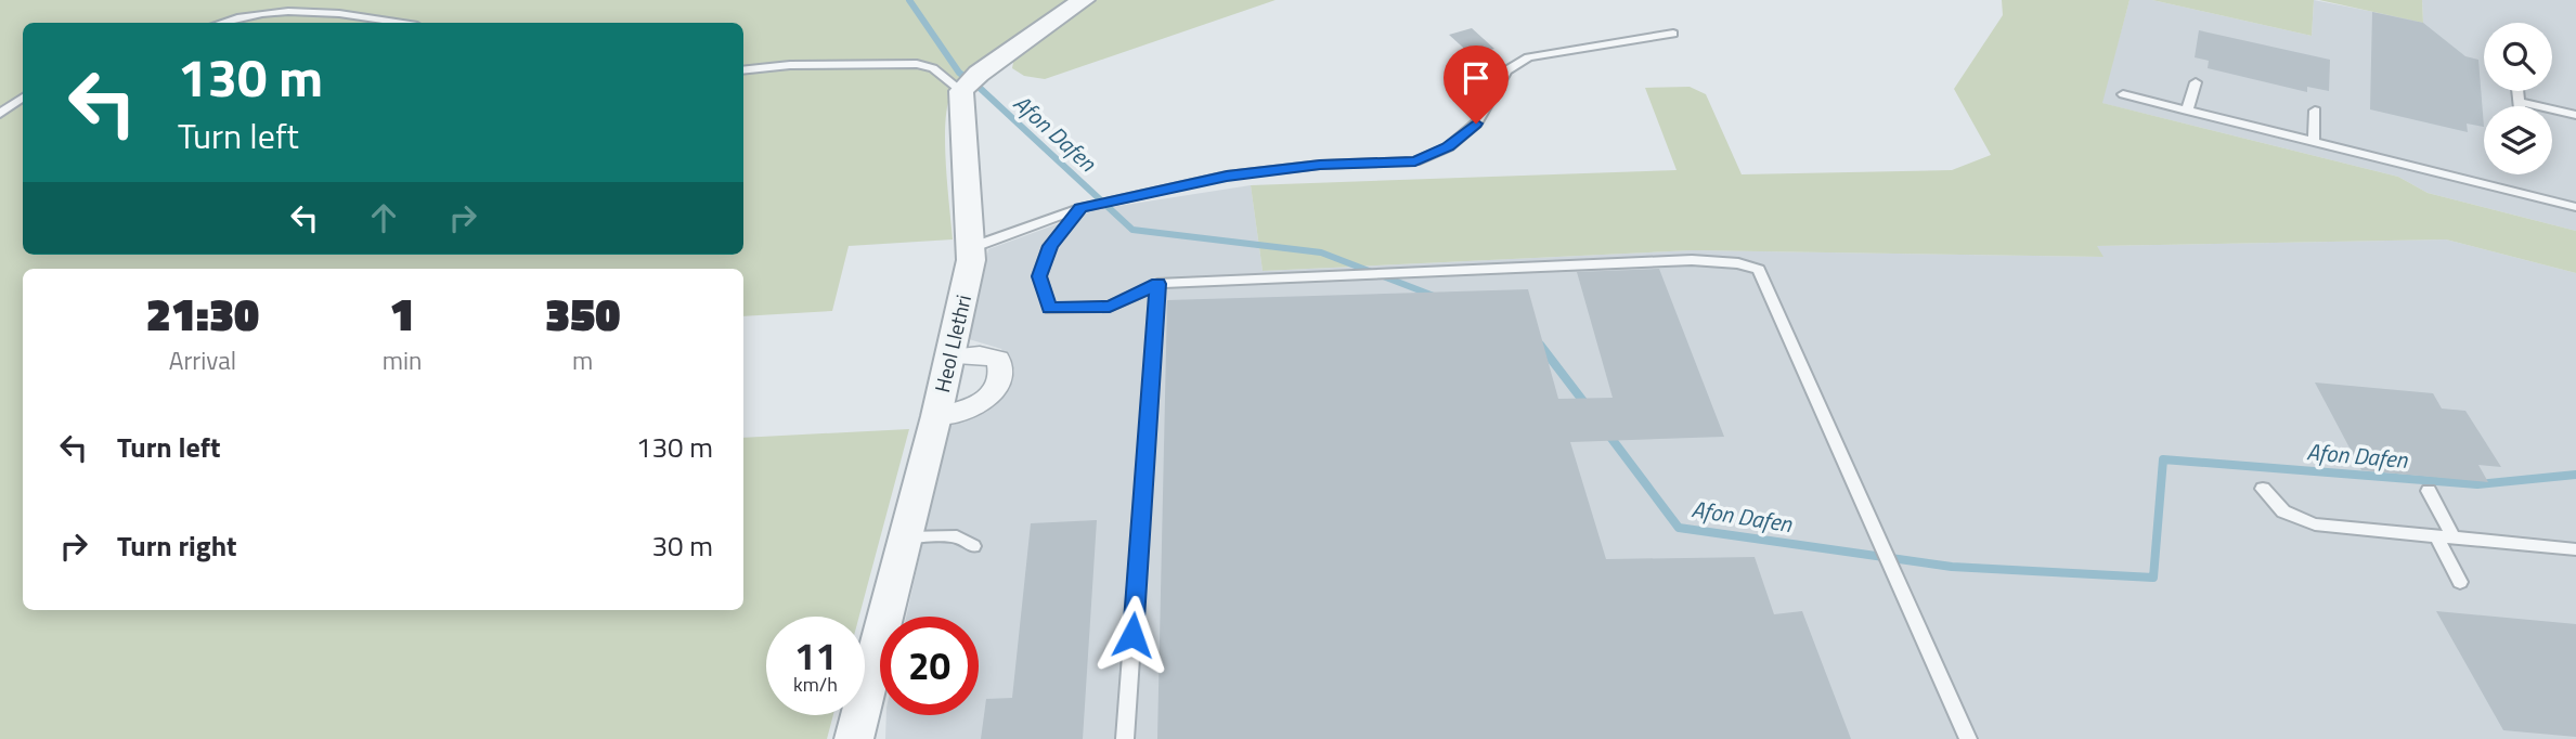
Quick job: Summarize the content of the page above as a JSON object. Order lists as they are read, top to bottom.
{
  "streets": {
    "street": ["Heol Llethri"]
  },
  "water": ["Afon Dafen"],
  "page": {
    "turn": ["130 m", "Turn left"],
    "eta": [
      "21:30",
      "Arrival",
      "1",
      "min",
      "350",
      "m"
    ],
    "list": [
      {
        "name": "Turn left",
        "value": "130 m"
      },
      {
        "name": "Turn right",
        "value": "30 m"
      }
    ],
    "speed": "11 km/h",
    "limit": "20"
  }
}
